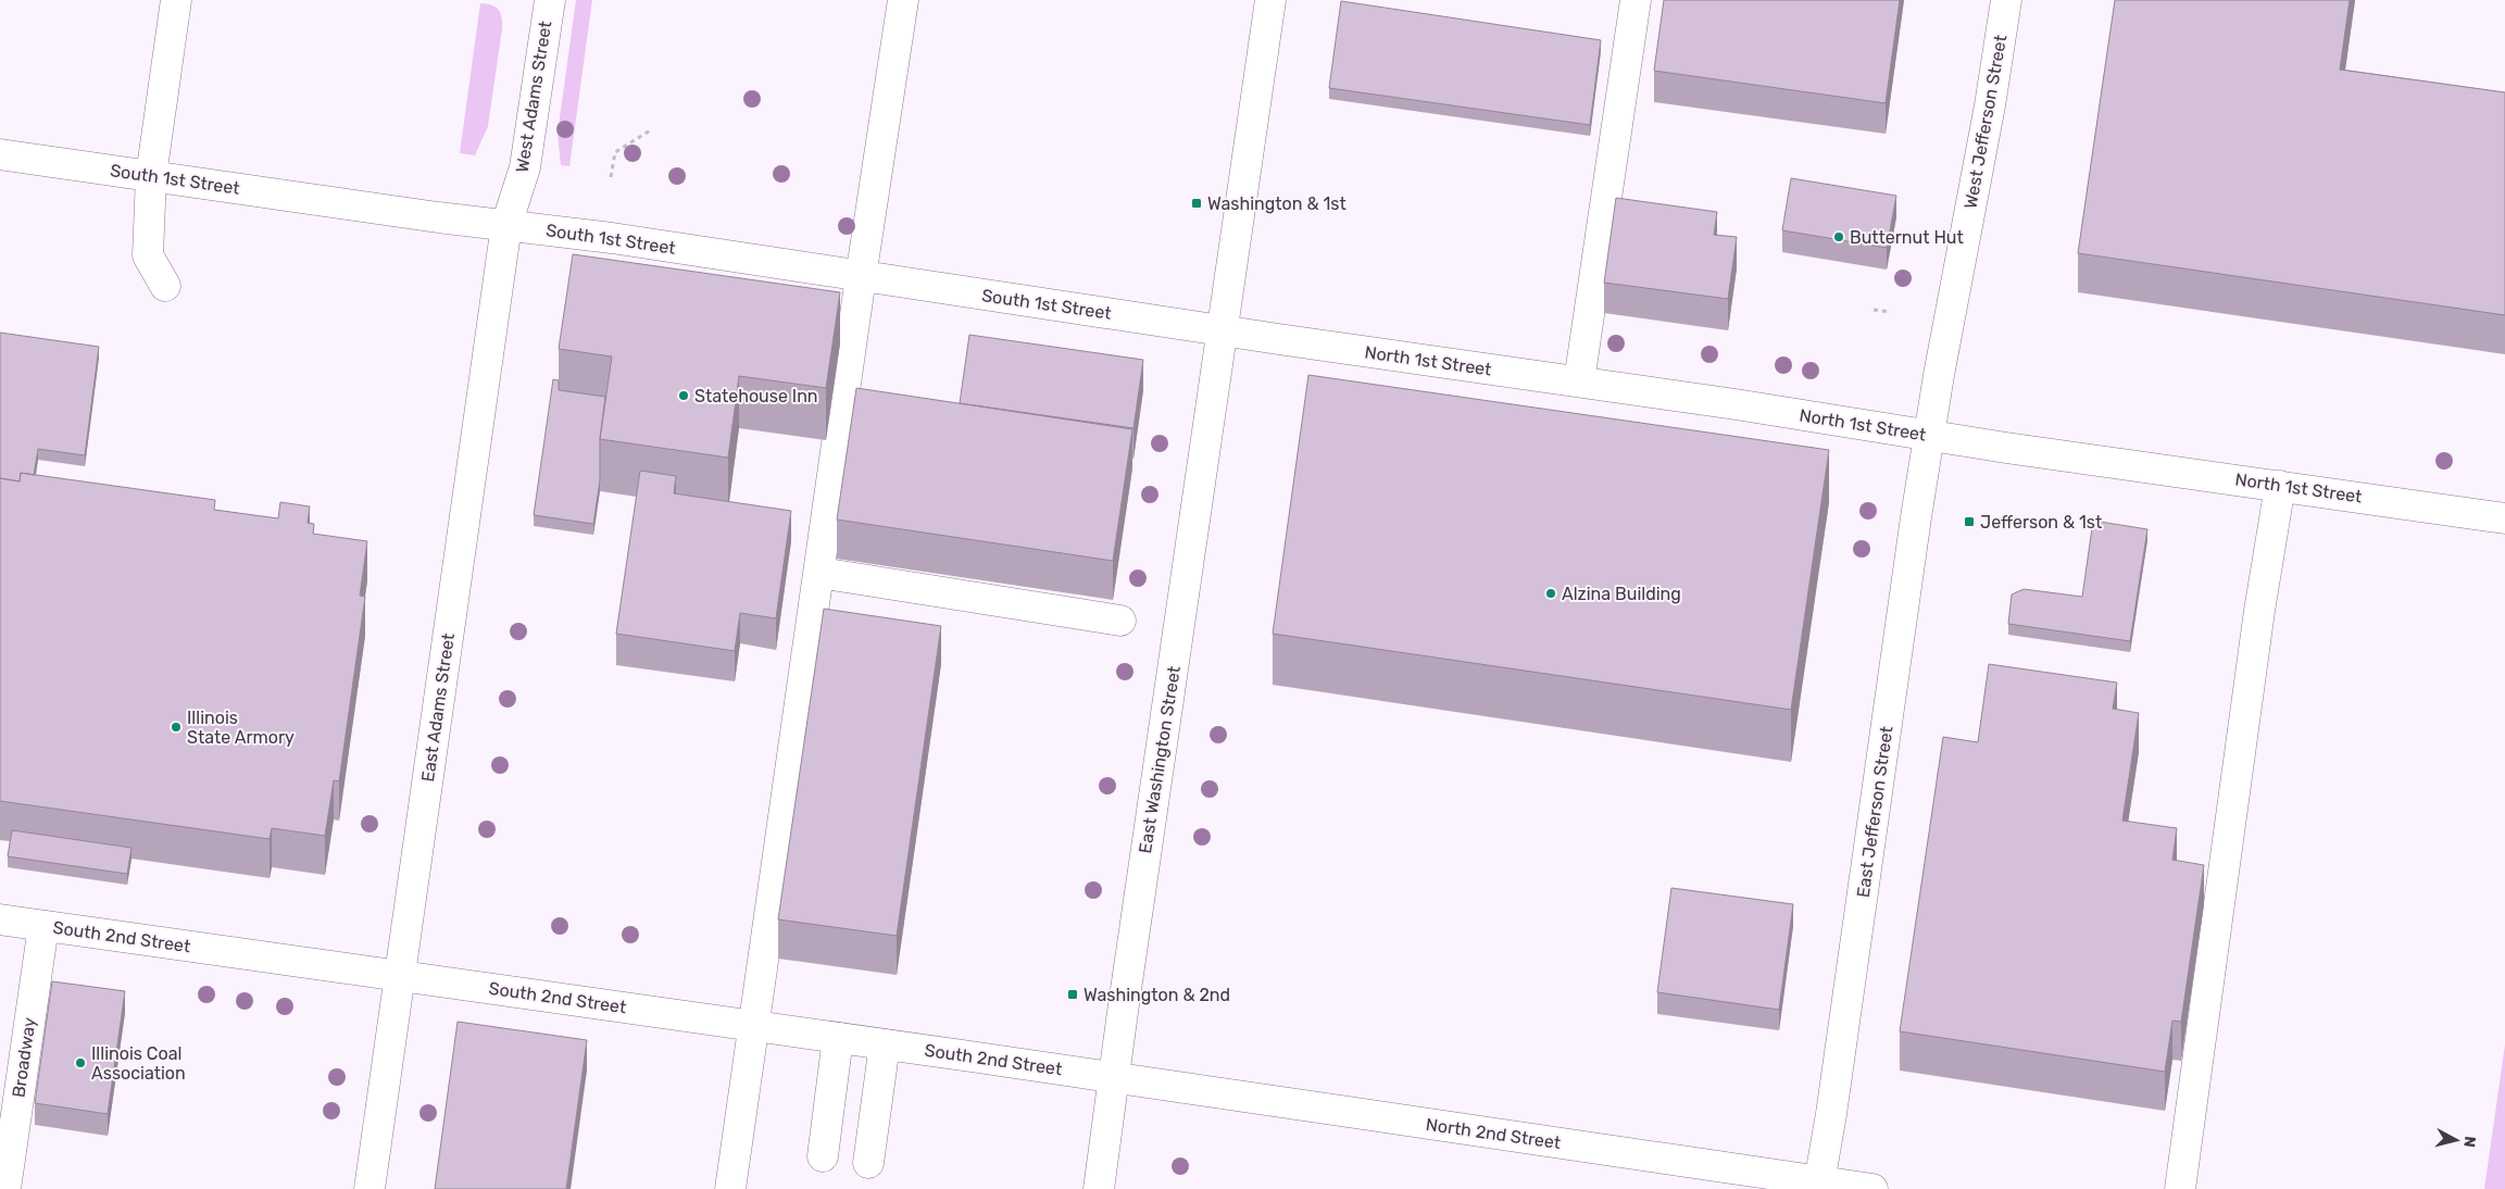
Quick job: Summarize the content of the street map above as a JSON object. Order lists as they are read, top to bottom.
{
  "streets": {
    "street": [
      "West Adams Street",
      "West Jefferson Street",
      "South 1st Street",
      "North 1st Street",
      "East Adams Street",
      "East Washington Street",
      "East Jefferson Street",
      "South 2nd Street",
      "Broadway",
      "North 2nd Street"
    ]
  },
  "crossings": [
    ["West Adams Street", "South 1st Street"],
    ["West Adams Street", "East Adams Street"],
    ["West Jefferson Street", "North 1st Street"],
    ["West Jefferson Street", "East Jefferson Street"],
    ["South 1st Street", "North 1st Street"],
    ["South 1st Street", "East Adams Street"],
    ["South 1st Street", "East Washington Street"],
    ["North 1st Street", "East Washington Street"],
    ["North 1st Street", "East Jefferson Street"],
    ["East Adams Street", "South 2nd Street"],
    ["East Washington Street", "South 2nd Street"],
    ["East Washington Street", "North 2nd Street"],
    ["East Jefferson Street", "North 2nd Street"],
    ["South 2nd Street", "Broadway"],
    ["South 2nd Street", "North 2nd Street"]
  ],
  "places": {
    "transit": ["Washington & 1st", "Jefferson & 1st", "Washington & 2nd"],
    "other": [
      "Butternut Hut",
      "Statehouse Inn",
      "Alzina Building",
      "Illinois State Armory",
      "Illinois Coal Association"
    ]
  },
  "north": "right"
}
